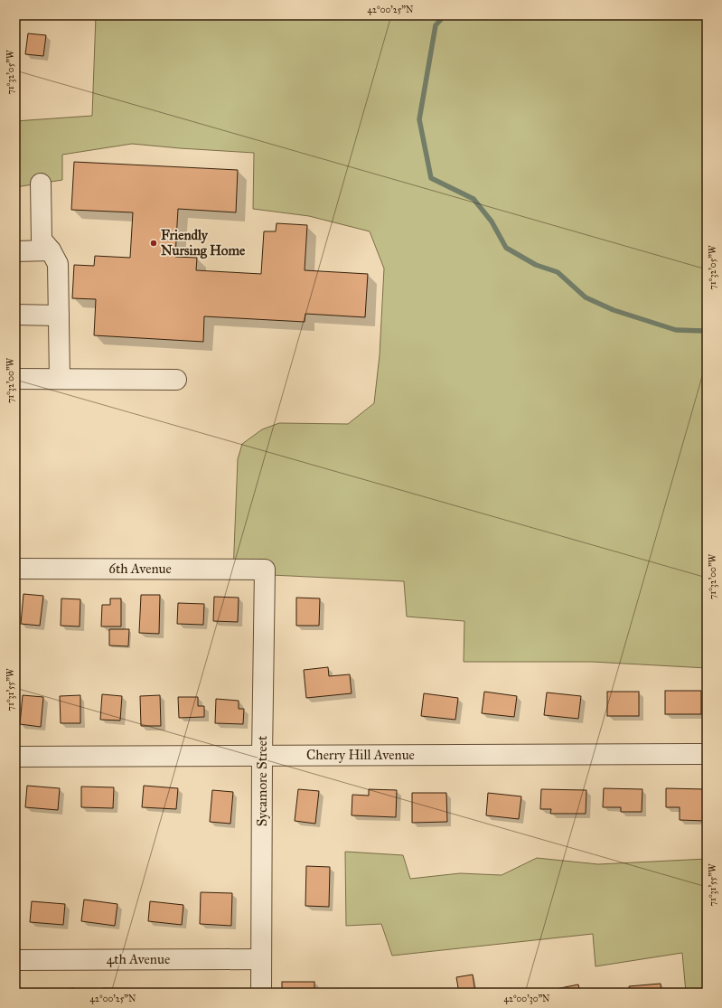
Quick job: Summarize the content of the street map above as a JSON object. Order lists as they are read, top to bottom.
{
  "streets": {
    "street": [
      "6th Avenue",
      "Cherry Hill Avenue",
      "Sycamore Street",
      "4th Avenue"
    ]
  },
  "crossings": [
    ["6th Avenue", "Sycamore Street"],
    ["Cherry Hill Avenue", "Sycamore Street"],
    ["Sycamore Street", "4th Avenue"]
  ],
  "places": ["Friendly Nursing Home"],
  "coordinates": [
    "42°00'25\"N",
    "71°32'05\"W",
    "71°32'00\"W",
    "71°31'55\"W",
    "42°00'30\"N"
  ]
}
